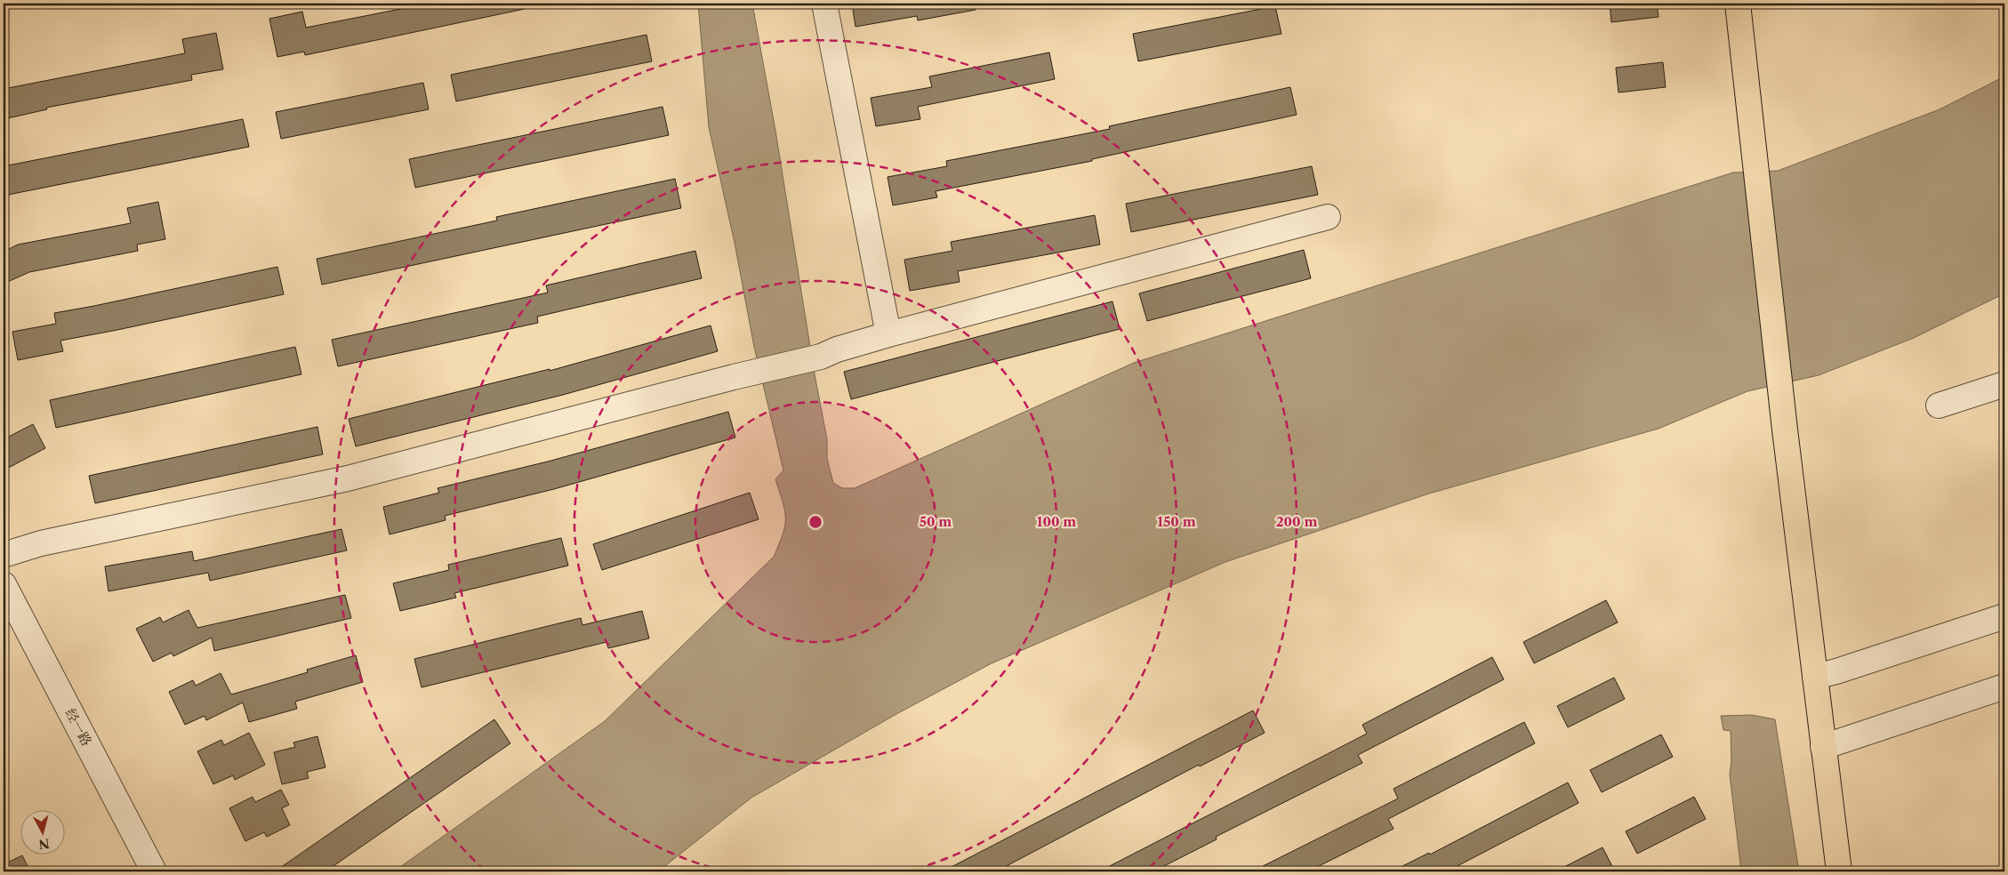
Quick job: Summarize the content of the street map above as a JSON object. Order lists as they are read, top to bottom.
{
  "streets": {
    "street": ["经一路"]
  },
  "north": "bottom",
  "rings": [
    "50 m",
    "100 m",
    "150 m",
    "200 m"
  ]
}
